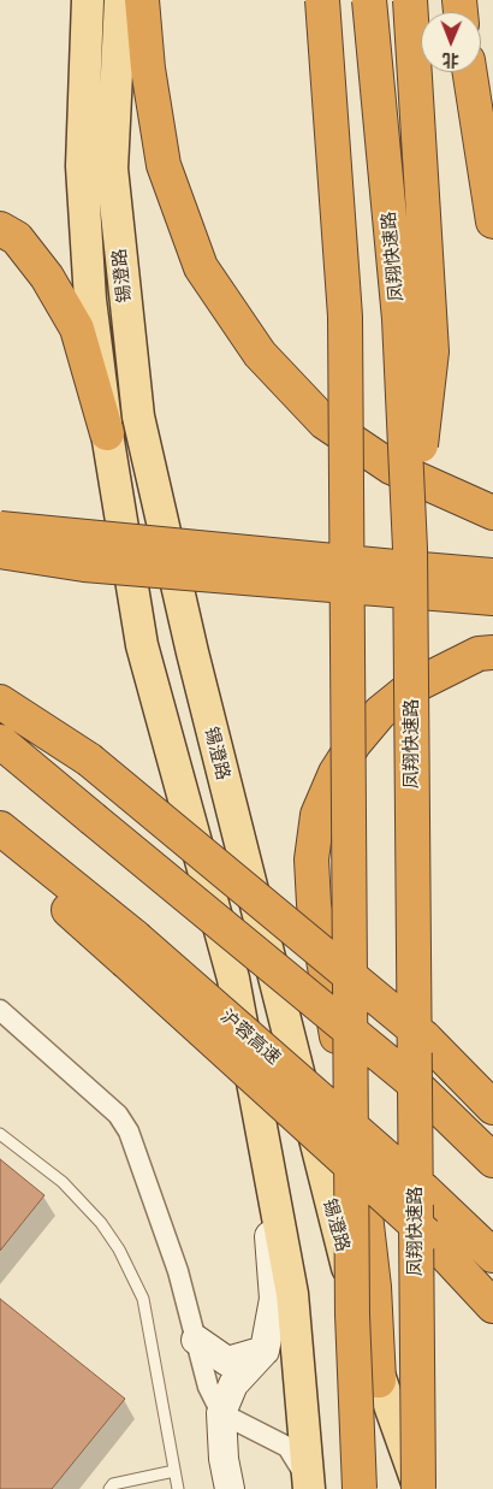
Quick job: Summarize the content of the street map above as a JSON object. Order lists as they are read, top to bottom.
{
  "streets": {
    "highway": ["凤翔快速路", "沪蓉高速"],
    "main road": ["锡澄路"]
  },
  "crossings": [
    ["凤翔快速路", "锡澄路"]
  ],
  "north": "bottom"
}
